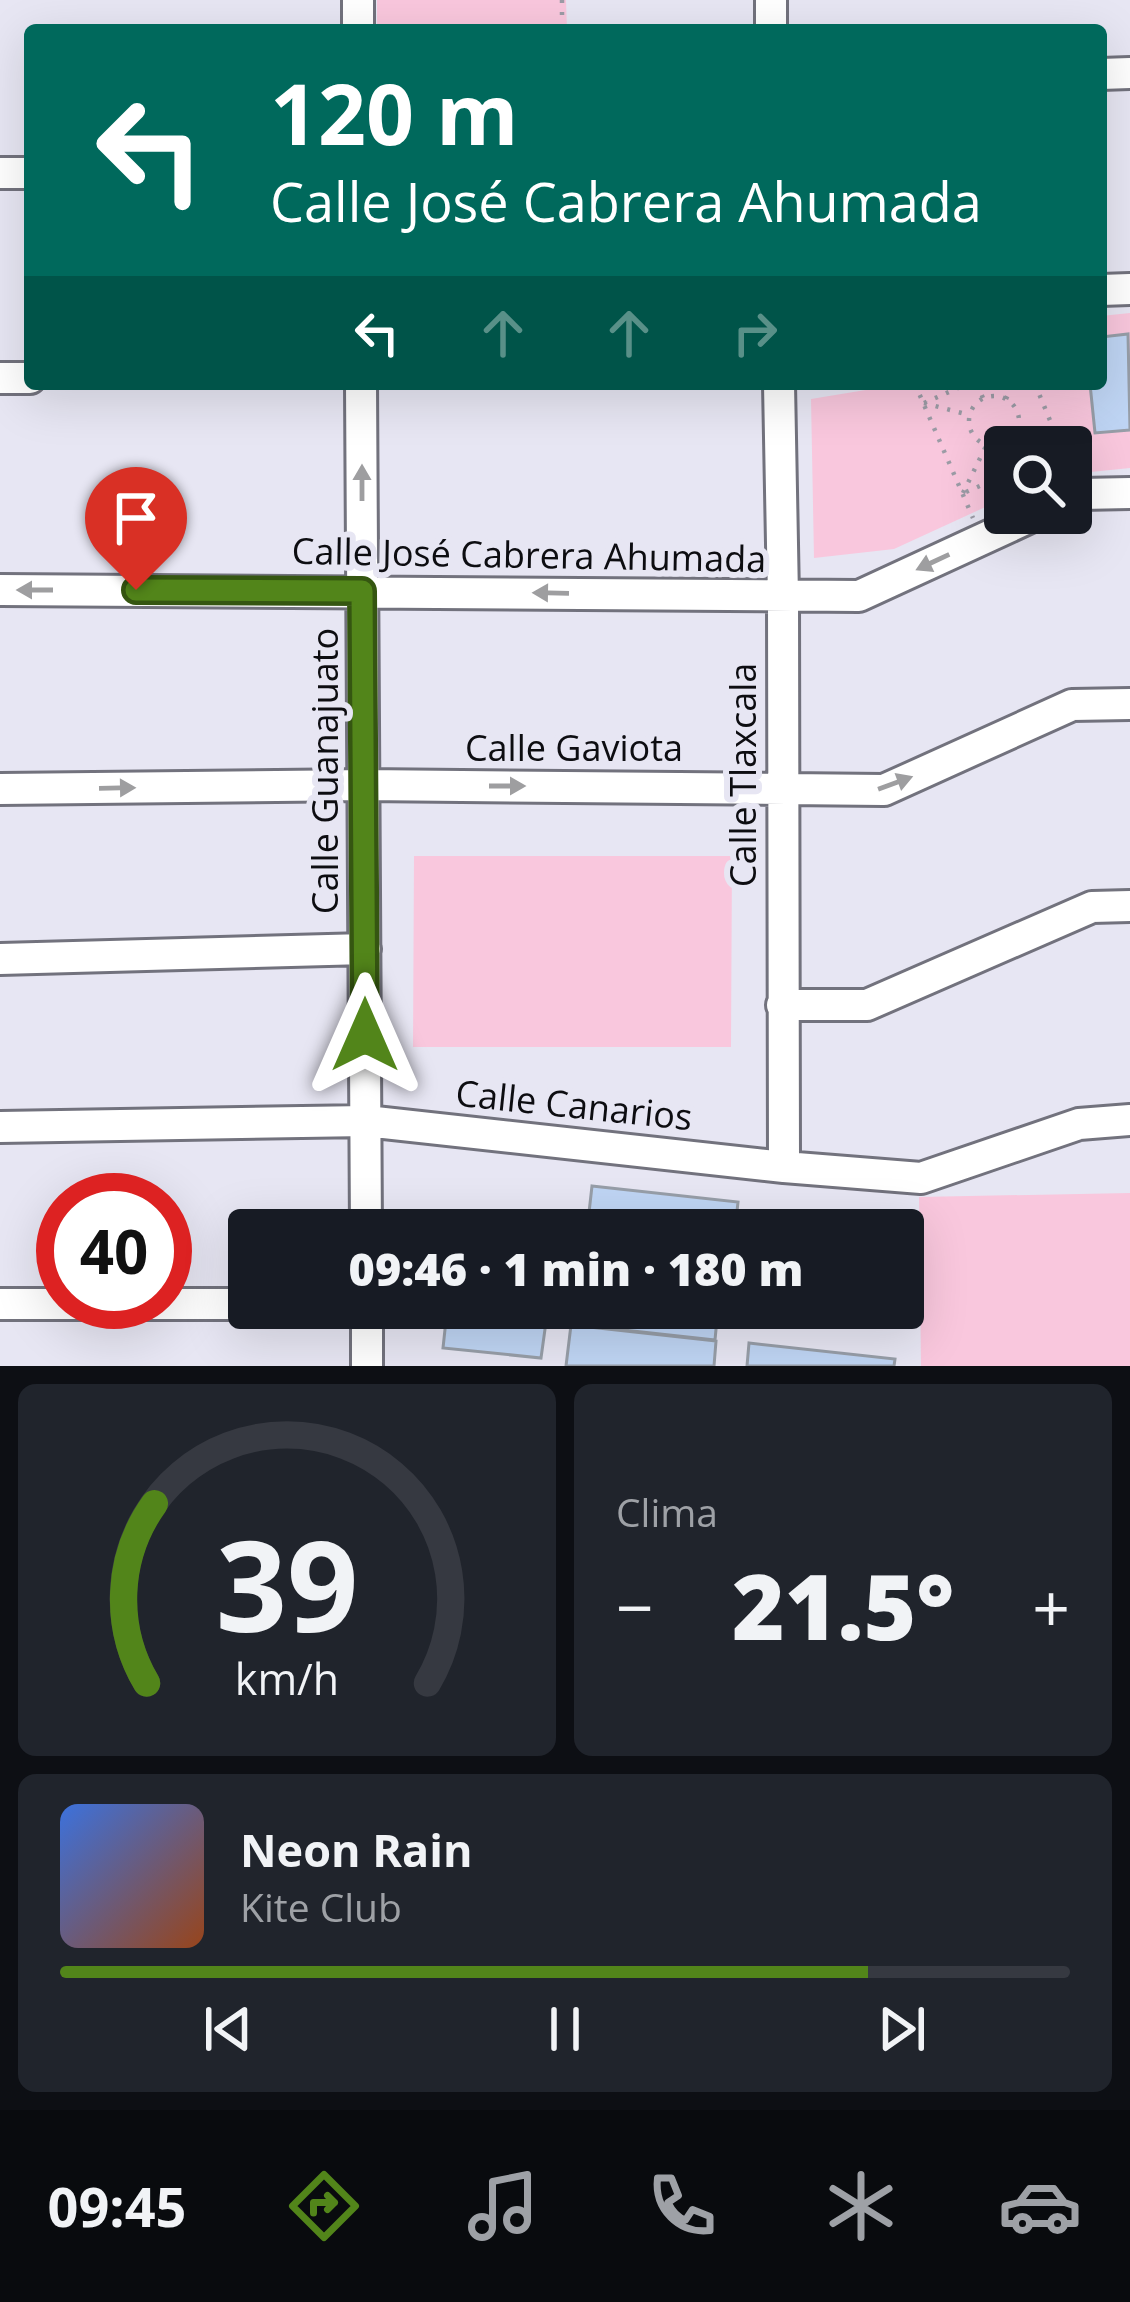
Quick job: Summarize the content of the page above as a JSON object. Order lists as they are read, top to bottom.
{
  "streets": {
    "street": [
      "Calle José Cabrera Ahumada",
      "Calle Gaviota",
      "Calle Guanajuato",
      "Calle Tlaxcala",
      "Calle Canarios"
    ]
  },
  "crossings": [
    ["Calle José Cabrera Ahumada", "Calle Guanajuato"],
    ["Calle José Cabrera Ahumada", "Calle Tlaxcala"],
    ["Calle Gaviota", "Calle Guanajuato"],
    ["Calle Gaviota", "Calle Tlaxcala"],
    ["Calle Guanajuato", "Calle Canarios"],
    ["Calle Tlaxcala", "Calle Canarios"]
  ],
  "one_way": ["Calle José Cabrera Ahumada"],
  "page": {
    "turn": ["120 m", "Calle José Cabrera Ahumada"],
    "limit": "40",
    "trip": "09:46 · 1 min · 180 m",
    "tile": "Clima",
    "heat": ["−", "21.5°", "+"],
    "song": ["Neon Rain", "Kite Club"],
    "tabs": "09:45",
    "gauge": ["39", "km/h"]
  }
}
